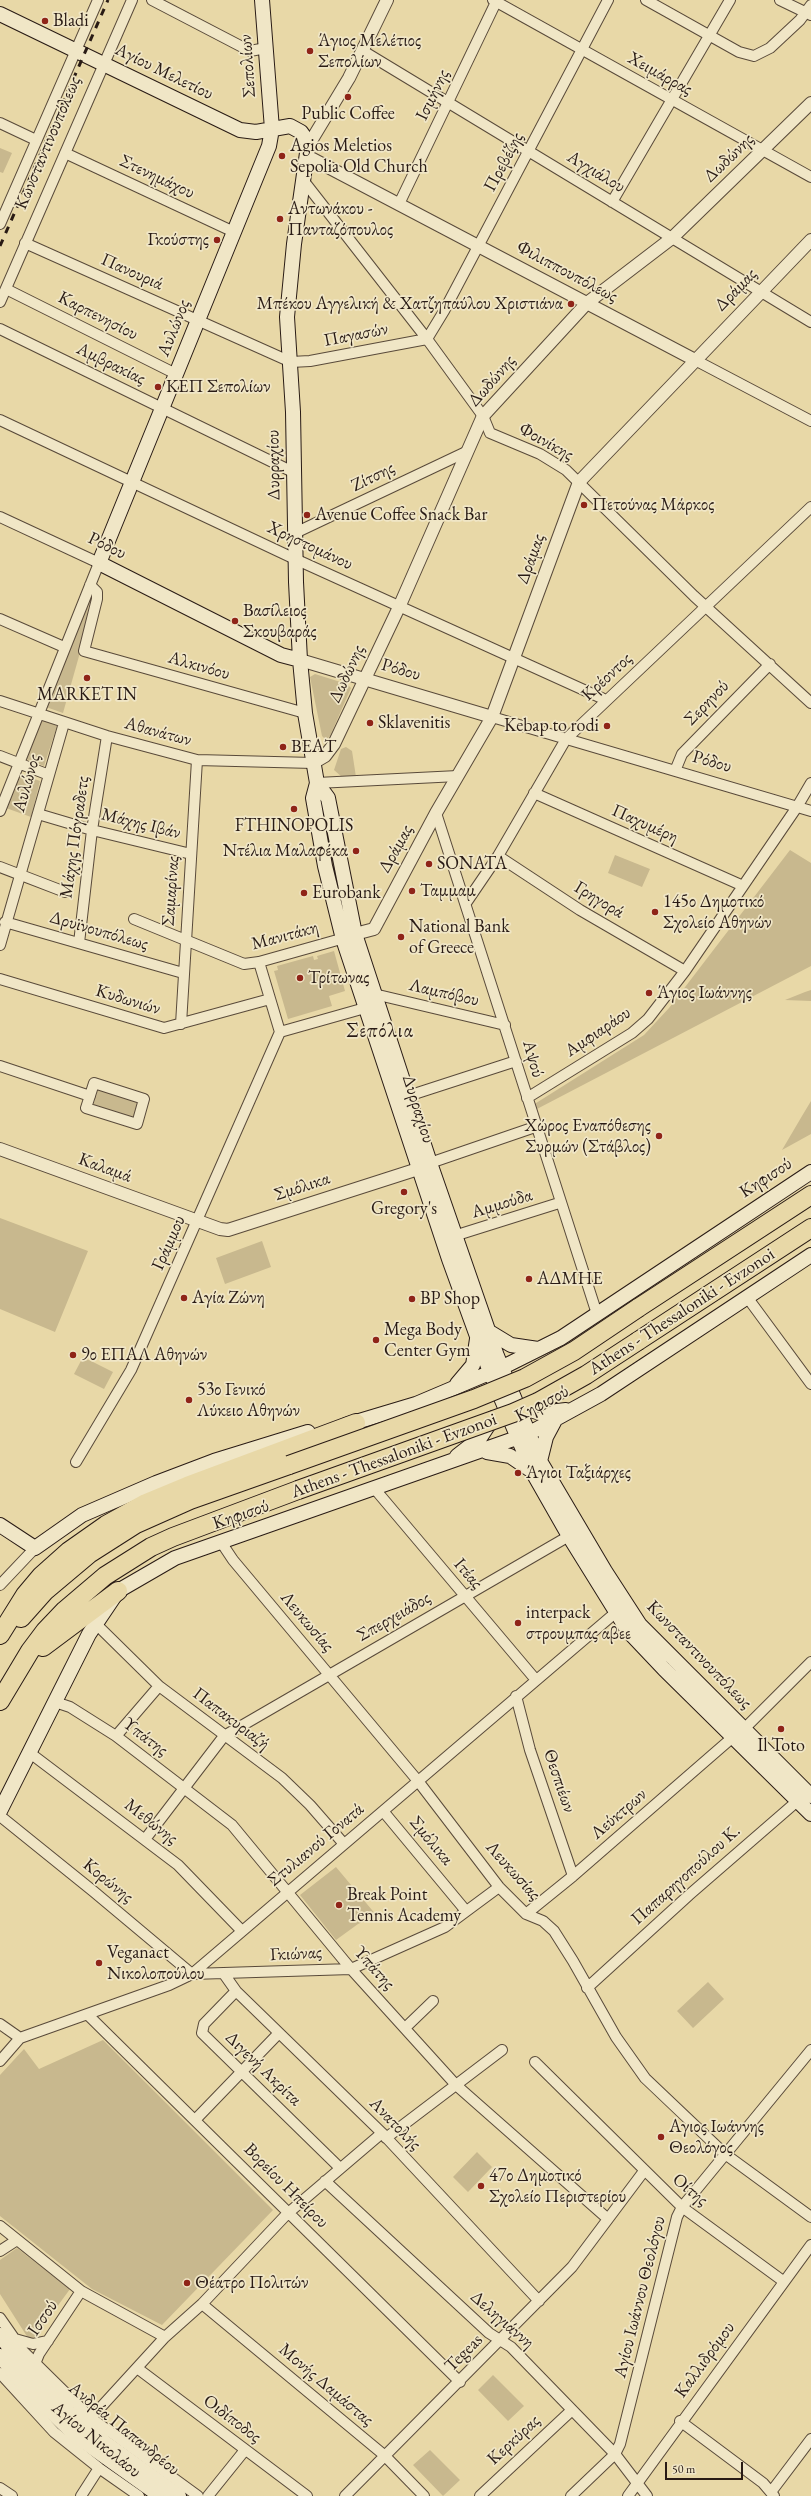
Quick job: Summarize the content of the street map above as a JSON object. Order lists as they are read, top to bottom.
{
  "streets": {
    "highway": ["Athens - Thessaloniki - Evzonoi"],
    "main road": [
      "Σεπολίων",
      "Αγίου Μελετίου",
      "Κωνσταντινουπόλεως",
      "Αυλώνος",
      "Δυρραχίου",
      "Ρόδου",
      "Κηφισού",
      "Ανδρέα Παπανδρέου"
    ],
    "street": [
      "Χειμάρρας",
      "Ισμήνης",
      "Δωδώνης",
      "Πρεβέζης",
      "Αγχιάλου",
      "Στενημάχου",
      "Πανουριά",
      "Φιλιππουπόλεως",
      "Δράμας",
      "Καρπενησίου",
      "Παγασών",
      "Αμβρακίας",
      "Φοινίκης",
      "Ζίτσης",
      "Χρηστομάνου",
      "Αλκινόου",
      "Κρέοντος",
      "Σερηνού",
      "Αθανάτων",
      "Μάχης Ιβάν",
      "Παχυμέρη",
      "Μάχης Πόγραδετς",
      "Σαμαρίνας",
      "Γρηγορά",
      "Δρυϊνουπόλεως",
      "Μανιτάκη",
      "Λαμπόβου",
      "Κυδωνιών",
      "Αμφιαράου",
      "Αψού",
      "Καλαμά",
      "Σμόλικα",
      "Αμμούδα",
      "Γράμμου",
      "Ιτέας",
      "Σπερχειάδος",
      "Λευκωσίας",
      "Παπακυριαζή",
      "Υπάτης",
      "Θεσπιέων",
      "Λεύκτρων",
      "Μεθώνης",
      "Στυλιανού Γονατά",
      "Παπαρηγοπούλου Κ.",
      "Κορώνης",
      "Γκιώνας",
      "Διγενή Ακρίτα",
      "Ανατολής",
      "Βορείου Ηπείρου",
      "Οίτης",
      "Αγίου Ιωάννου Θεολόγου",
      "Ισσού",
      "Δεληγιάννη",
      "Tegeas",
      "Καλλιδρόμου",
      "Μονής Δαμάστας",
      "Οιδίποδος",
      "Αγίου Νικολάου",
      "Κερκύρας"
    ]
  },
  "crossings": [
    ["Σεπολίων", "Αγίου Μελετίου"],
    ["Σεπολίων", "Αυλώνος"],
    ["Αγίου Μελετίου", "Κωνσταντινουπόλεως"],
    ["Αγίου Μελετίου", "Φιλιππουπόλεως"],
    ["Αγίου Μελετίου", "Αυλώνος"],
    ["Αγίου Μελετίου", "Δυρραχίου"],
    ["Χειμάρρας", "Ισμήνης"],
    ["Χειμάρρας", "Δωδώνης"],
    ["Χειμάρρας", "Πρεβέζης"],
    ["Ισμήνης", "Αγχιάλου"],
    ["Ισμήνης", "Φιλιππουπόλεως"],
    ["Κωνσταντινουπόλεως", "Στενημάχου"],
    ["Κωνσταντινουπόλεως", "Πανουριά"],
    ["Κωνσταντινουπόλεως", "Καρπενησίου"],
    ["Κωνσταντινουπόλεως", "Κηφισού"],
    ["Κωνσταντινουπόλεως", "Σπερχειάδος"],
    ["Κωνσταντινουπόλεως", "Λεύκτρων"],
    ["Κωνσταντινουπόλεως", "Στυλιανού Γονατά"],
    ["Κωνσταντινουπόλεως", "Παπαρηγοπούλου Κ."],
    ["Δωδώνης", "Αγχιάλου"],
    ["Δωδώνης", "Φιλιππουπόλεως"],
    ["Δωδώνης", "Φοινίκης"],
    ["Δωδώνης", "Δυρραχίου"],
    ["Δωδώνης", "Ζίτσης"],
    ["Δωδώνης", "Ρόδου"],
    ["Δωδώνης", "Χρηστομάνου"],
    ["Δωδώνης", "Αθανάτων"],
    ["Πρεβέζης", "Αγχιάλου"],
    ["Πρεβέζης", "Φιλιππουπόλεως"],
    ["Πρεβέζης", "Παγασών"],
    ["Πρεβέζης", "Φοινίκης"],
    ["Αγχιάλου", "Δράμας"],
    ["Στενημάχου", "Αυλώνος"],
    ["Πανουριά", "Αυλώνος"],
    ["Πανουριά", "Παγασών"],
    ["Πανουριά", "Δυρραχίου"],
    ["Φιλιππουπόλεως", "Δράμας"],
    ["Φιλιππουπόλεως", "Δυρραχίου"],
    ["Δράμας", "Φοινίκης"],
    ["Δράμας", "Δυρραχίου"],
    ["Δράμας", "Ρόδου"],
    ["Δράμας", "Χρηστομάνου"],
    ["Δράμας", "Μανιτάκη"],
    ["Δράμας", "Αψού"],
    ["Καρπενησίου", "Αυλώνος"],
    ["Αυλώνος", "Αμβρακίας"],
    ["Αυλώνος", "Ρόδου"],
    ["Αυλώνος", "Χρηστομάνου"],
    ["Αυλώνος", "Αλκινόου"],
    ["Αυλώνος", "Αθανάτων"],
    ["Αυλώνος", "Μάχης Ιβάν"],
    ["Αυλώνος", "Δρυϊνουπόλεως"],
    ["Παγασών", "Φοινίκης"],
    ["Παγασών", "Δυρραχίου"],
    ["Αμβρακίας", "Δυρραχίου"],
    ["Φοινίκης", "Δυρραχίου"],
    ["Φοινίκης", "Κρέοντος"],
    ["Φοινίκης", "Σερηνού"],
    ["Δυρραχίου", "Ζίτσης"],
    ["Δυρραχίου", "Ρόδου"],
    ["Δυρραχίου", "Χρηστομάνου"],
    ["Δυρραχίου", "Αλκινόου"],
    ["Δυρραχίου", "Αθανάτων"],
    ["Δυρραχίου", "Μανιτάκη"],
    ["Δυρραχίου", "Λαμπόβου"],
    ["Δυρραχίου", "Κηφισού"],
    ["Δυρραχίου", "Σμόλικα"],
    ["Δυρραχίου", "Αμμούδα"],
    ["Ρόδου", "Κρέοντος"],
    ["Ρόδου", "Σερηνού"],
    ["Ρόδου", "Αμφιαράου"],
    ["Χρηστομάνου", "Κρέοντος"],
    ["Κρέοντος", "Παχυμέρη"],
    ["Κρέοντος", "Γρηγορά"],
    ["Κρέοντος", "Αψού"],
    ["Αθανάτων", "Μάχης Πόγραδετς"],
    ["Αθανάτων", "Σαμαρίνας"],
    ["Μάχης Ιβάν", "Μάχης Πόγραδετς"],
    ["Μάχης Ιβάν", "Σαμαρίνας"],
    ["Παχυμέρη", "Αμφιαράου"],
    ["Μάχης Πόγραδετς", "Δρυϊνουπόλεως"],
    ["Σαμαρίνας", "Δρυϊνουπόλεως"],
    ["Σαμαρίνας", "Μανιτάκη"],
    ["Σαμαρίνας", "Κυδωνιών"],
    ["Γρηγορά", "Αμφιαράου"],
    ["Λαμπόβου", "Αψού"],
    ["Αμφιαράου", "Αψού"],
    ["Αψού", "Κηφισού"],
    ["Αψού", "Σμόλικα"],
    ["Αψού", "Αμμούδα"],
    ["Καλαμά", "Σμόλικα"],
    ["Καλαμά", "Γράμμου"],
    ["Κηφισού", "Ιτέας"],
    ["Κηφισού", "Λευκωσίας"],
    ["Κηφισού", "Παπακυριαζή"],
    ["Κηφισού", "Υπάτης"],
    ["Κηφισού", "Μεθώνης"],
    ["Κηφισού", "Κορώνης"],
    ["Σμόλικα", "Γράμμου"],
    ["Σμόλικα", "Στυλιανού Γονατά"],
    ["Σμόλικα", "Γκιώνας"],
    ["Ιτέας", "Σπερχειάδος"],
    ["Ιτέας", "Στυλιανού Γονατά"],
    ["Σπερχειάδος", "Λευκωσίας"],
    ["Σπερχειάδος", "Παπακυριαζή"],
    ["Σπερχειάδος", "Υπάτης"],
    ["Σπερχειάδος", "Μεθώνης"],
    ["Λευκωσίας", "Λεύκτρων"],
    ["Λευκωσίας", "Στυλιανού Γονατά"],
    ["Λευκωσίας", "Παπαρηγοπούλου Κ."],
    ["Λευκωσίας", "Γκιώνας"],
    ["Λευκωσίας", "Αγίου Ιωάννου Θεολόγου"],
    ["Παπακυριαζή", "Στυλιανού Γονατά"],
    ["Υπάτης", "Στυλιανού Γονατά"],
    ["Υπάτης", "Γκιώνας"],
    ["Υπάτης", "Tegeas"],
    ["Θεσπιέων", "Λεύκτρων"],
    ["Θεσπιέων", "Στυλιανού Γονατά"],
    ["Μεθώνης", "Στυλιανού Γονατά"],
    ["Στυλιανού Γονατά", "Κορώνης"],
    ["Στυλιανού Γονατά", "Γκιώνας"],
    ["Στυλιανού Γονατά", "Βορείου Ηπείρου"],
    ["Κορώνης", "Γκιώνας"],
    ["Γκιώνας", "Ανατολής"],
    ["Διγενή Ακρίτα", "Ανατολής"],
    ["Ανατολής", "Tegeas"],
    ["Βορείου Ηπείρου", "Tegeas"],
    ["Οίτης", "Αγίου Ιωάννου Θεολόγου"],
    ["Οίτης", "Tegeas"],
    ["Οίτης", "Καλλιδρόμου"],
    ["Αγίου Ιωάννου Θεολόγου", "Δεληγιάννη"],
    ["Δεληγιάννη", "Tegeas"],
    ["Δεληγιάννη", "Καλλιδρόμου"],
    ["Δεληγιάννη", "Κερκύρας"],
    ["Tegeas", "Μονής Δαμάστας"]
  ],
  "districts": ["Σεπόλια"],
  "places": [
    "Bladi",
    "Άγιος Μελέτιος Σεπολίων",
    "Public Coffee",
    "Agios Meletios Sepolia Old Church",
    "Αντωνάκου - Πανταζόπουλος",
    "Γκούστης",
    "Μπέκου Αγγελική & Χατζηπαύλου Χριστιάνα",
    "ΚΕΠ Σεπολίων",
    "Πετούνας Μάρκος",
    "Avenue Coffee Snack Bar",
    "Βασίλειος Σκουβαράς",
    "MARKET IN",
    "Sklavenitis",
    "Kebap to rodi",
    "ΒΕΑΤ",
    "FTHINOPOLIS",
    "Ντέλια Μαλαφέκα",
    "SONATA",
    "Ταμμαμ",
    "Eurobank",
    "145ο Δημοτικό Σχολείο Αθηνών",
    "National Bank of Greece",
    "Τρίτωνας",
    "Άγιος Ιωάννης",
    "Χώρος Εναπόθεσης Συρμών (Στάβλος)",
    "Gregory's",
    "ΑΔΜΗΕ",
    "Αγία Ζώνη",
    "BP Shop",
    "Mega Body Center Gym",
    "9ο ΕΠΑΛ Αθηνών",
    "53ο Γενικό Λύκειο Αθηνών",
    "Άγιοι Ταξιάρχες",
    "interpack στρουμπας αβεε",
    "Il Toto",
    "Break Point Tennis Academy",
    "Veganact Νικολοπούλου",
    "Αγιος Ιωάννης Θεολόγος",
    "47ο Δημοτικό Σχολείο Περιστερίου",
    "Θέατρο Πολιτών"
  ],
  "scale_bar": "50 m"
}
